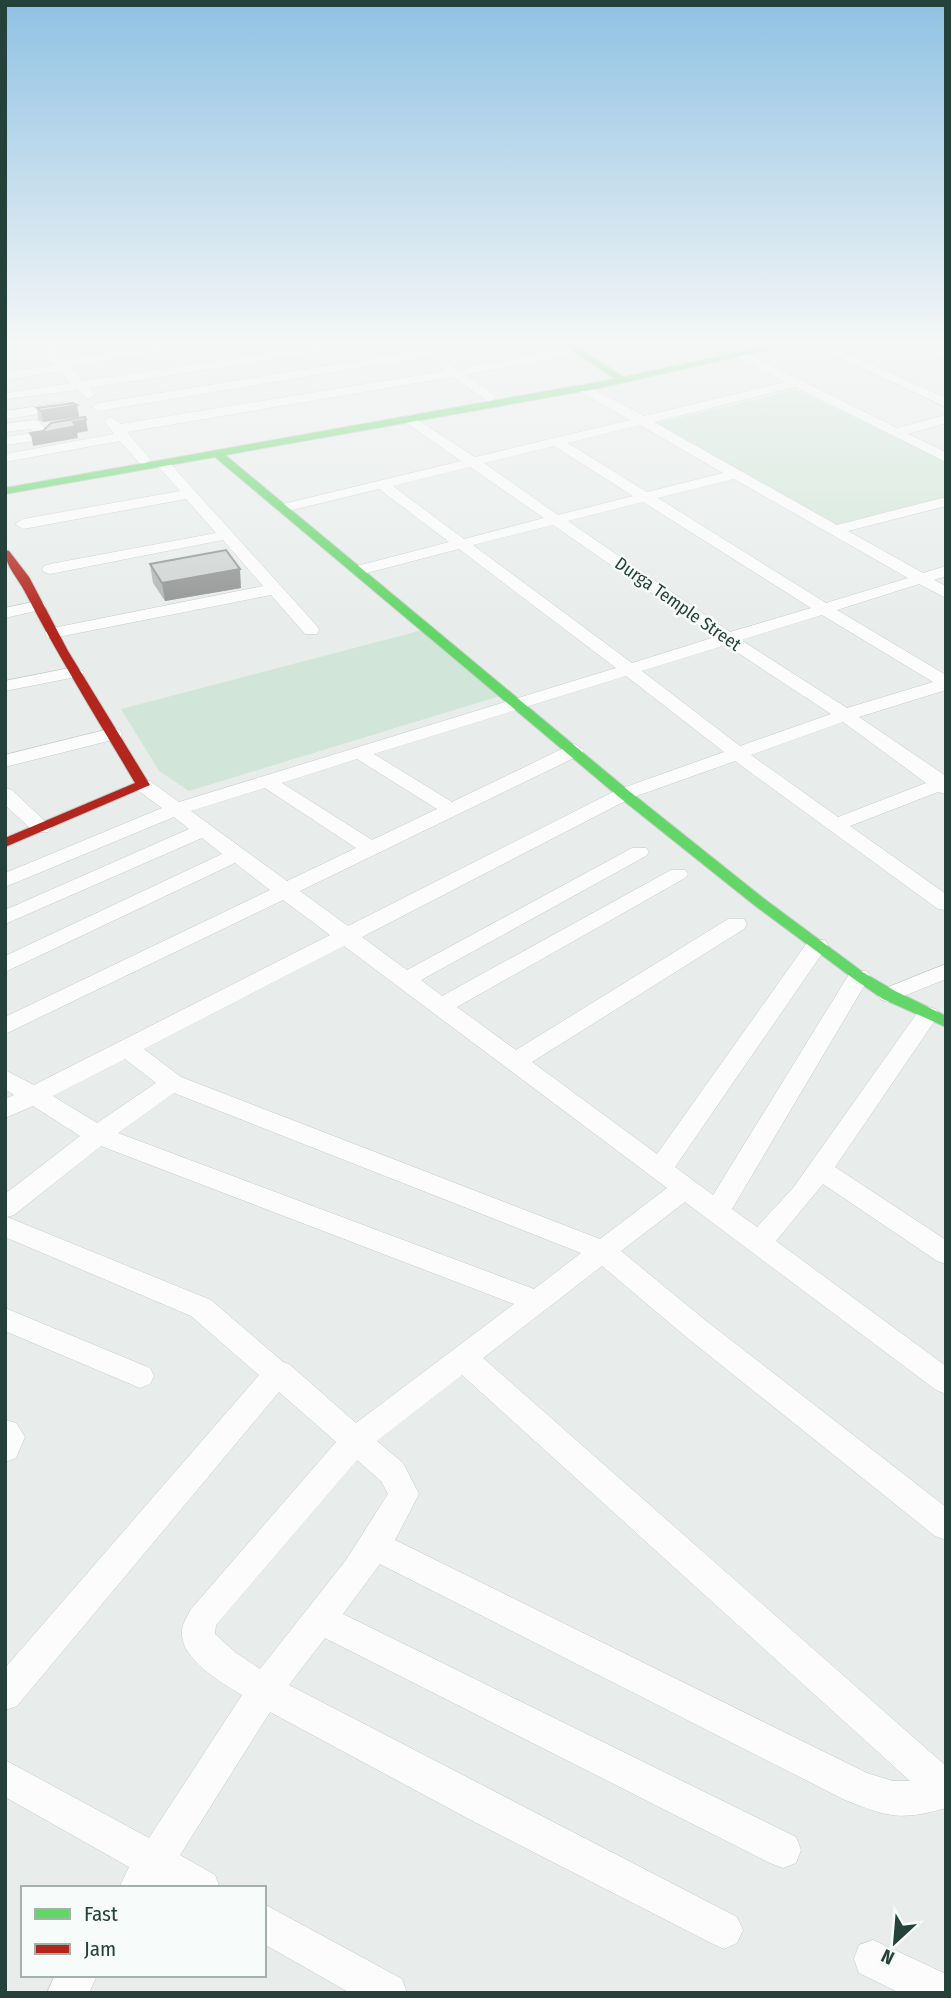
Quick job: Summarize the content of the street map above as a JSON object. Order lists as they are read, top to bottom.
{
  "streets": {
    "street": ["Durga Temple Street"]
  },
  "legend": ["Fast", "Jam"],
  "north": "bottom left"
}
